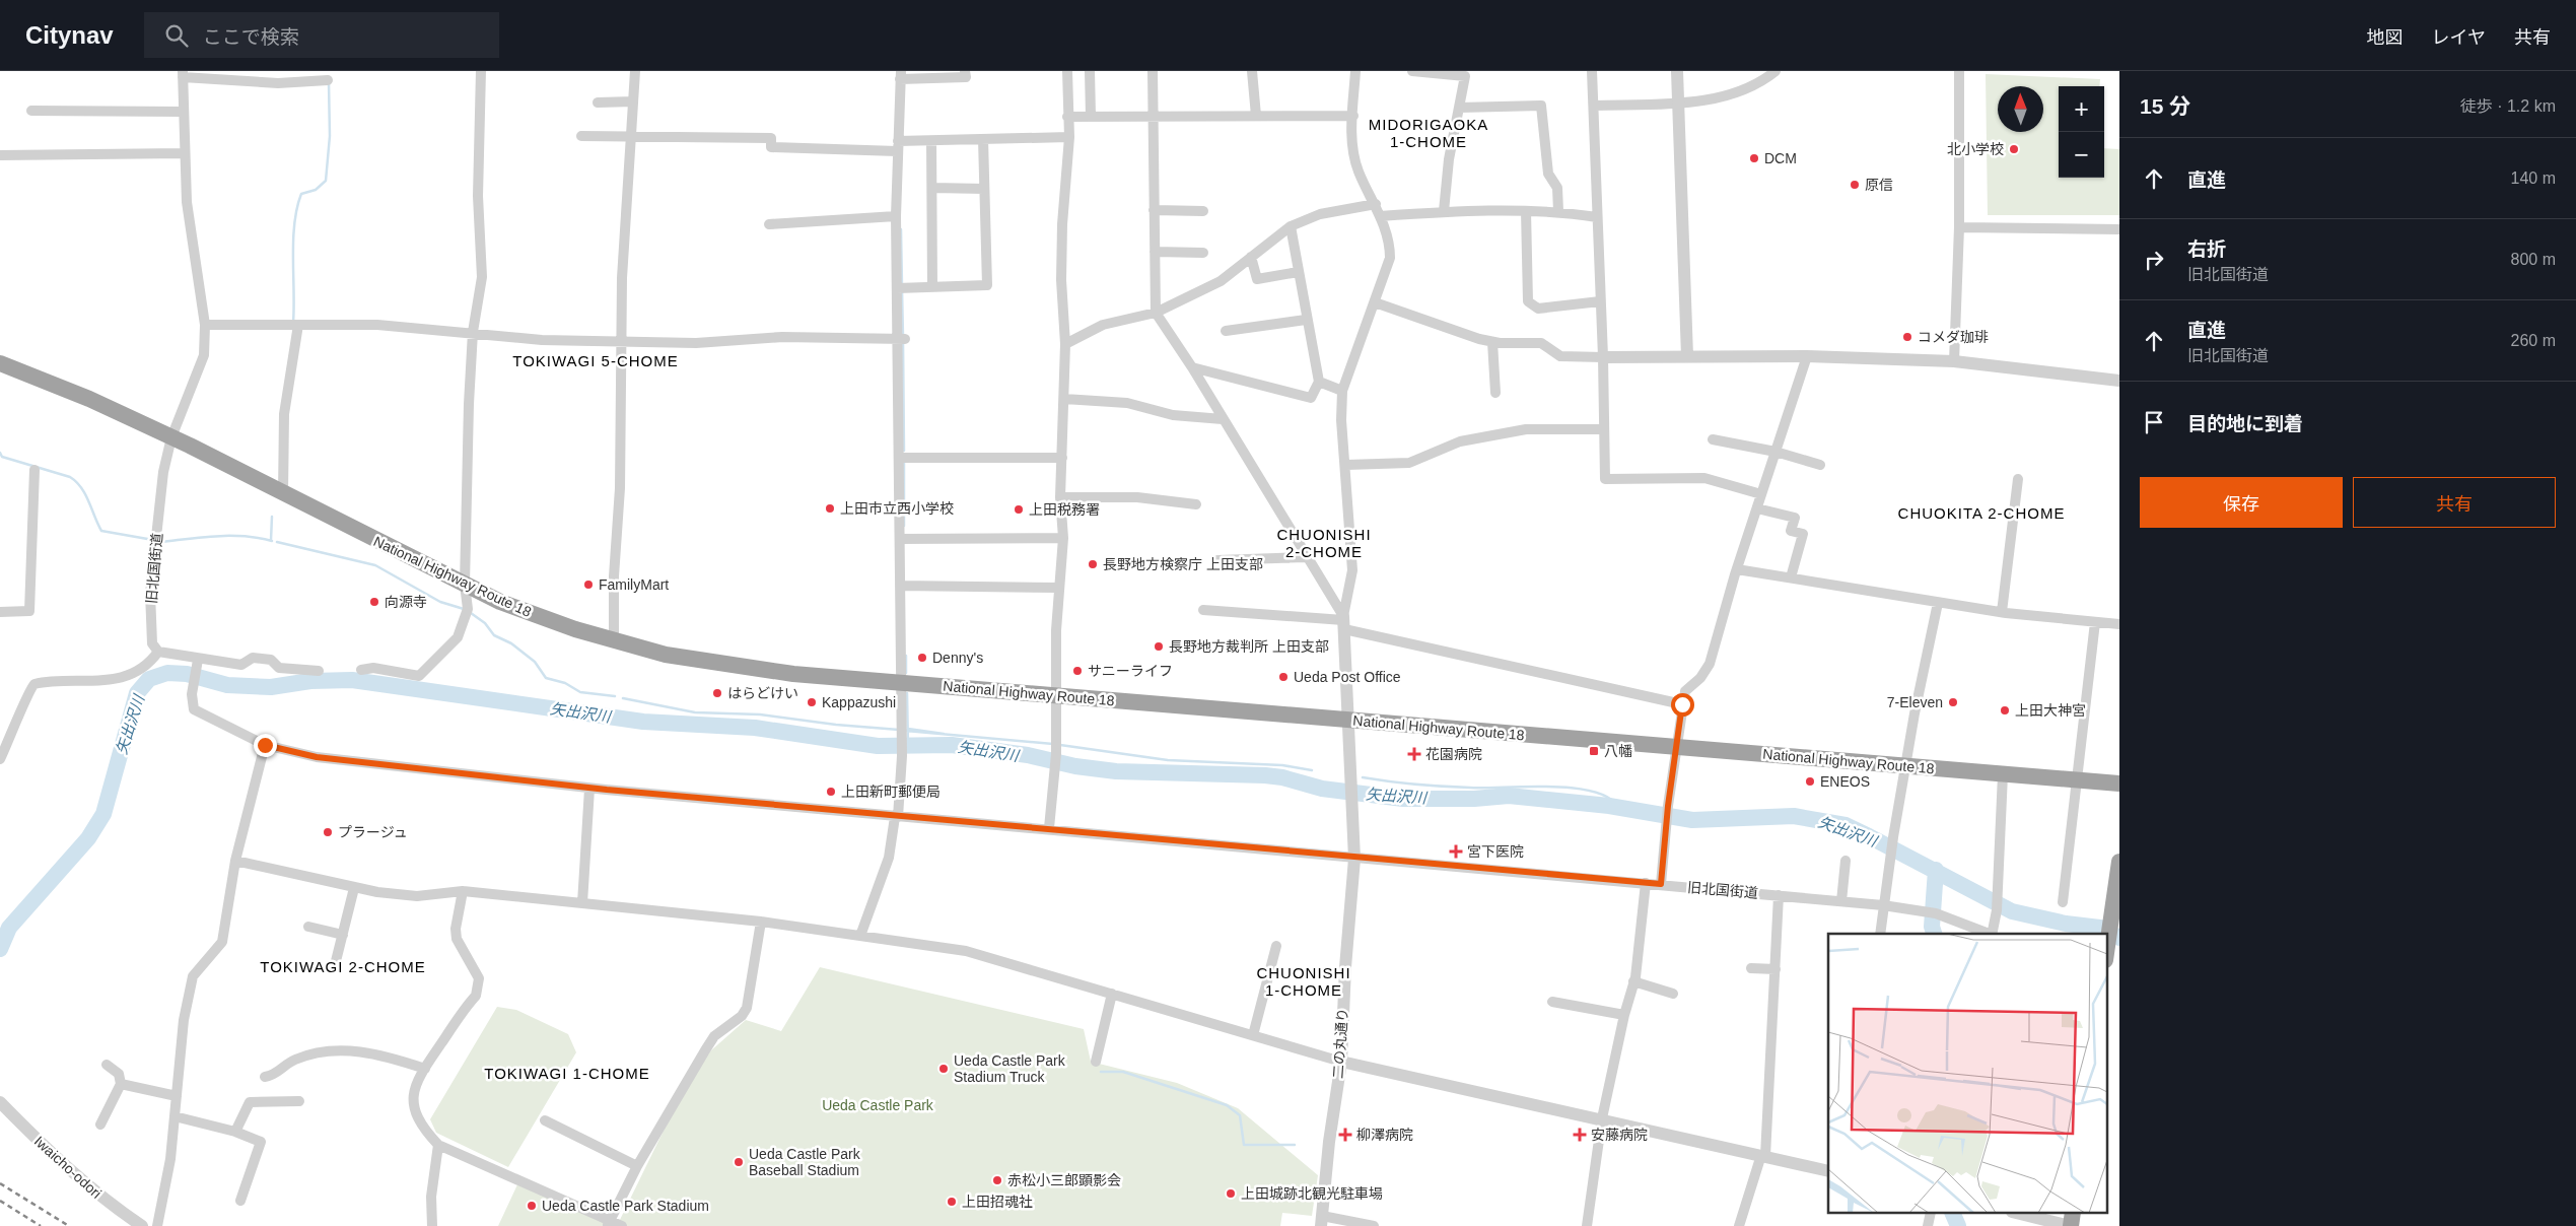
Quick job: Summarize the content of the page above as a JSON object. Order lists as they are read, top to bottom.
{
  "streets": {
    "highway": ["National Highway Route 18"],
    "street": ["旧北国街道", "二の丸通り", "Iwaicho-odori"]
  },
  "crossings": [
    ["旧北国街道", "National Highway Route 18"],
    ["旧北国街道", "二の丸通り"],
    ["National Highway Route 18", "二の丸通り"]
  ],
  "districts": [
    "MIDORIGAOKA 1-CHOME",
    "TOKIWAGI 5-CHOME",
    "CHUOKITA 2-CHOME",
    "CHUONISHI 2-CHOME",
    "TOKIWAGI 2-CHOME",
    "CHUONISHI 1-CHOME",
    "TOKIWAGI 1-CHOME"
  ],
  "water": ["矢出沢川"],
  "parks": ["Ueda Castle Park"],
  "places": {
    "other": [
      "北小学校",
      "DCM",
      "原信",
      "コメダ珈琲",
      "上田市立西小学校",
      "上田税務署",
      "長野地方検察庁 上田支部",
      "FamilyMart",
      "向源寺",
      "長野地方裁判所 上田支部",
      "Denny's",
      "サニーライフ",
      "Ueda Post Office",
      "はらどけい",
      "Kappazushi",
      "7-Eleven",
      "上田大神宮",
      "ENEOS",
      "上田新町郵便局",
      "プラージュ",
      "Ueda Castle Park Stadium Truck",
      "Ueda Castle Park Baseball Stadium",
      "赤松小三郎顕影会",
      "上田城跡北観光駐車場",
      "上田招魂社",
      "Ueda Castle Park Stadium"
    ],
    "transit": ["八幡"],
    "health": [
      "花園病院",
      "宮下医院",
      "柳澤病院",
      "安藤病院"
    ]
  },
  "north": "top",
  "page": {
    "header": "Citynav",
    "search": "ここで検索",
    "nav": ["地図", "レイヤ", "共有"],
    "heading": ["15 分", "徒歩 · 1.2 km"],
    "map_buttons": ["+", "−"],
    "list": [
      ["直進", "140 m"],
      ["右折", "旧北国街道", "800 m"],
      ["直進", "旧北国街道", "260 m"],
      "目的地に到着"
    ],
    "buttons": ["保存", "共有"]
  }
}
